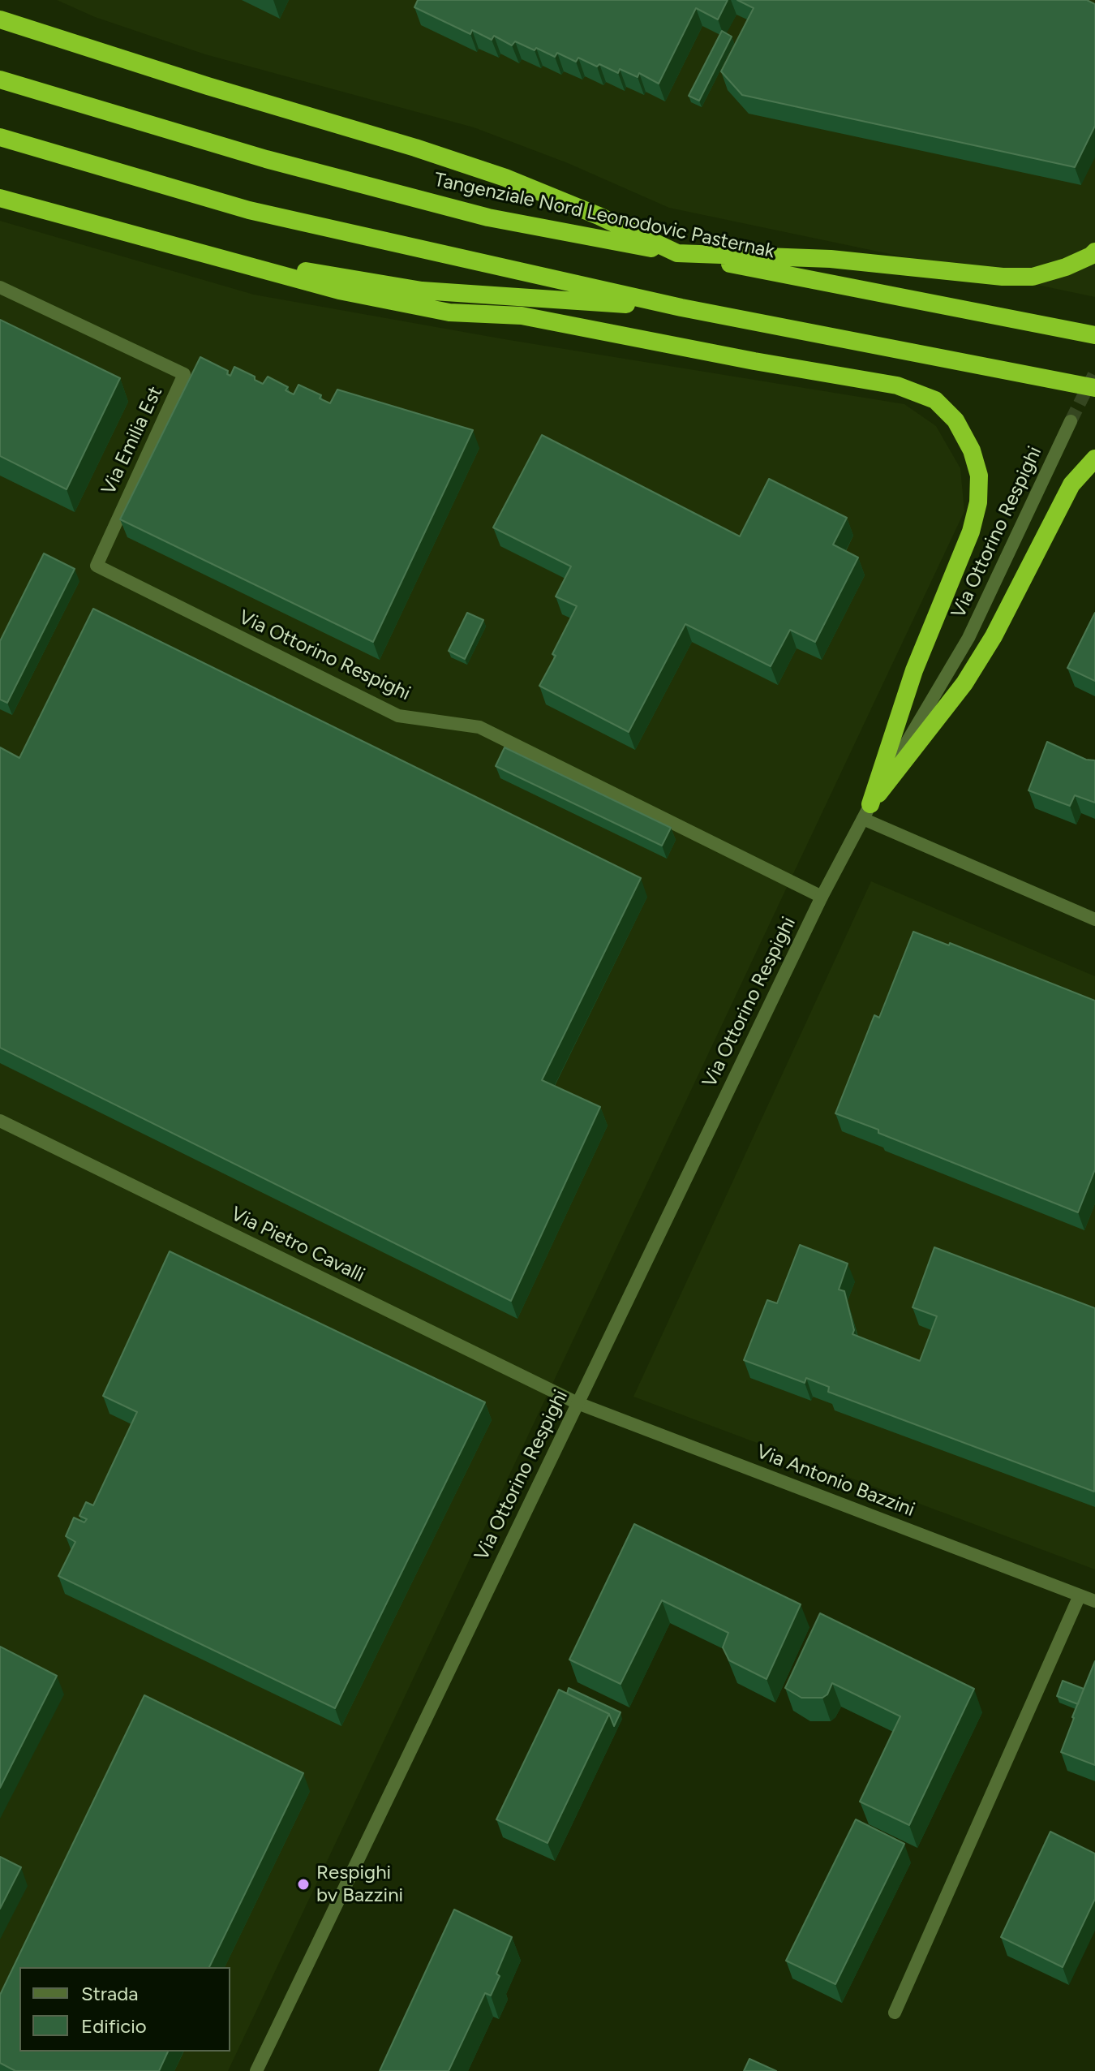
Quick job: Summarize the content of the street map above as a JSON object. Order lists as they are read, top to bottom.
{
  "streets": {
    "highway": ["Tangenziale Nord Leonodovic Pasternak"],
    "street": [
      "Via Emilia Est",
      "Via Ottorino Respighi",
      "Via Pietro Cavalli",
      "Via Antonio Bazzini"
    ]
  },
  "crossings": [
    ["Via Emilia Est", "Via Ottorino Respighi"],
    ["Via Ottorino Respighi", "Via Pietro Cavalli"],
    ["Via Ottorino Respighi", "Via Antonio Bazzini"],
    ["Via Pietro Cavalli", "Via Antonio Bazzini"]
  ],
  "places": ["Respighi bv Bazzini"],
  "legend": ["Strada", "Edificio"]
}
